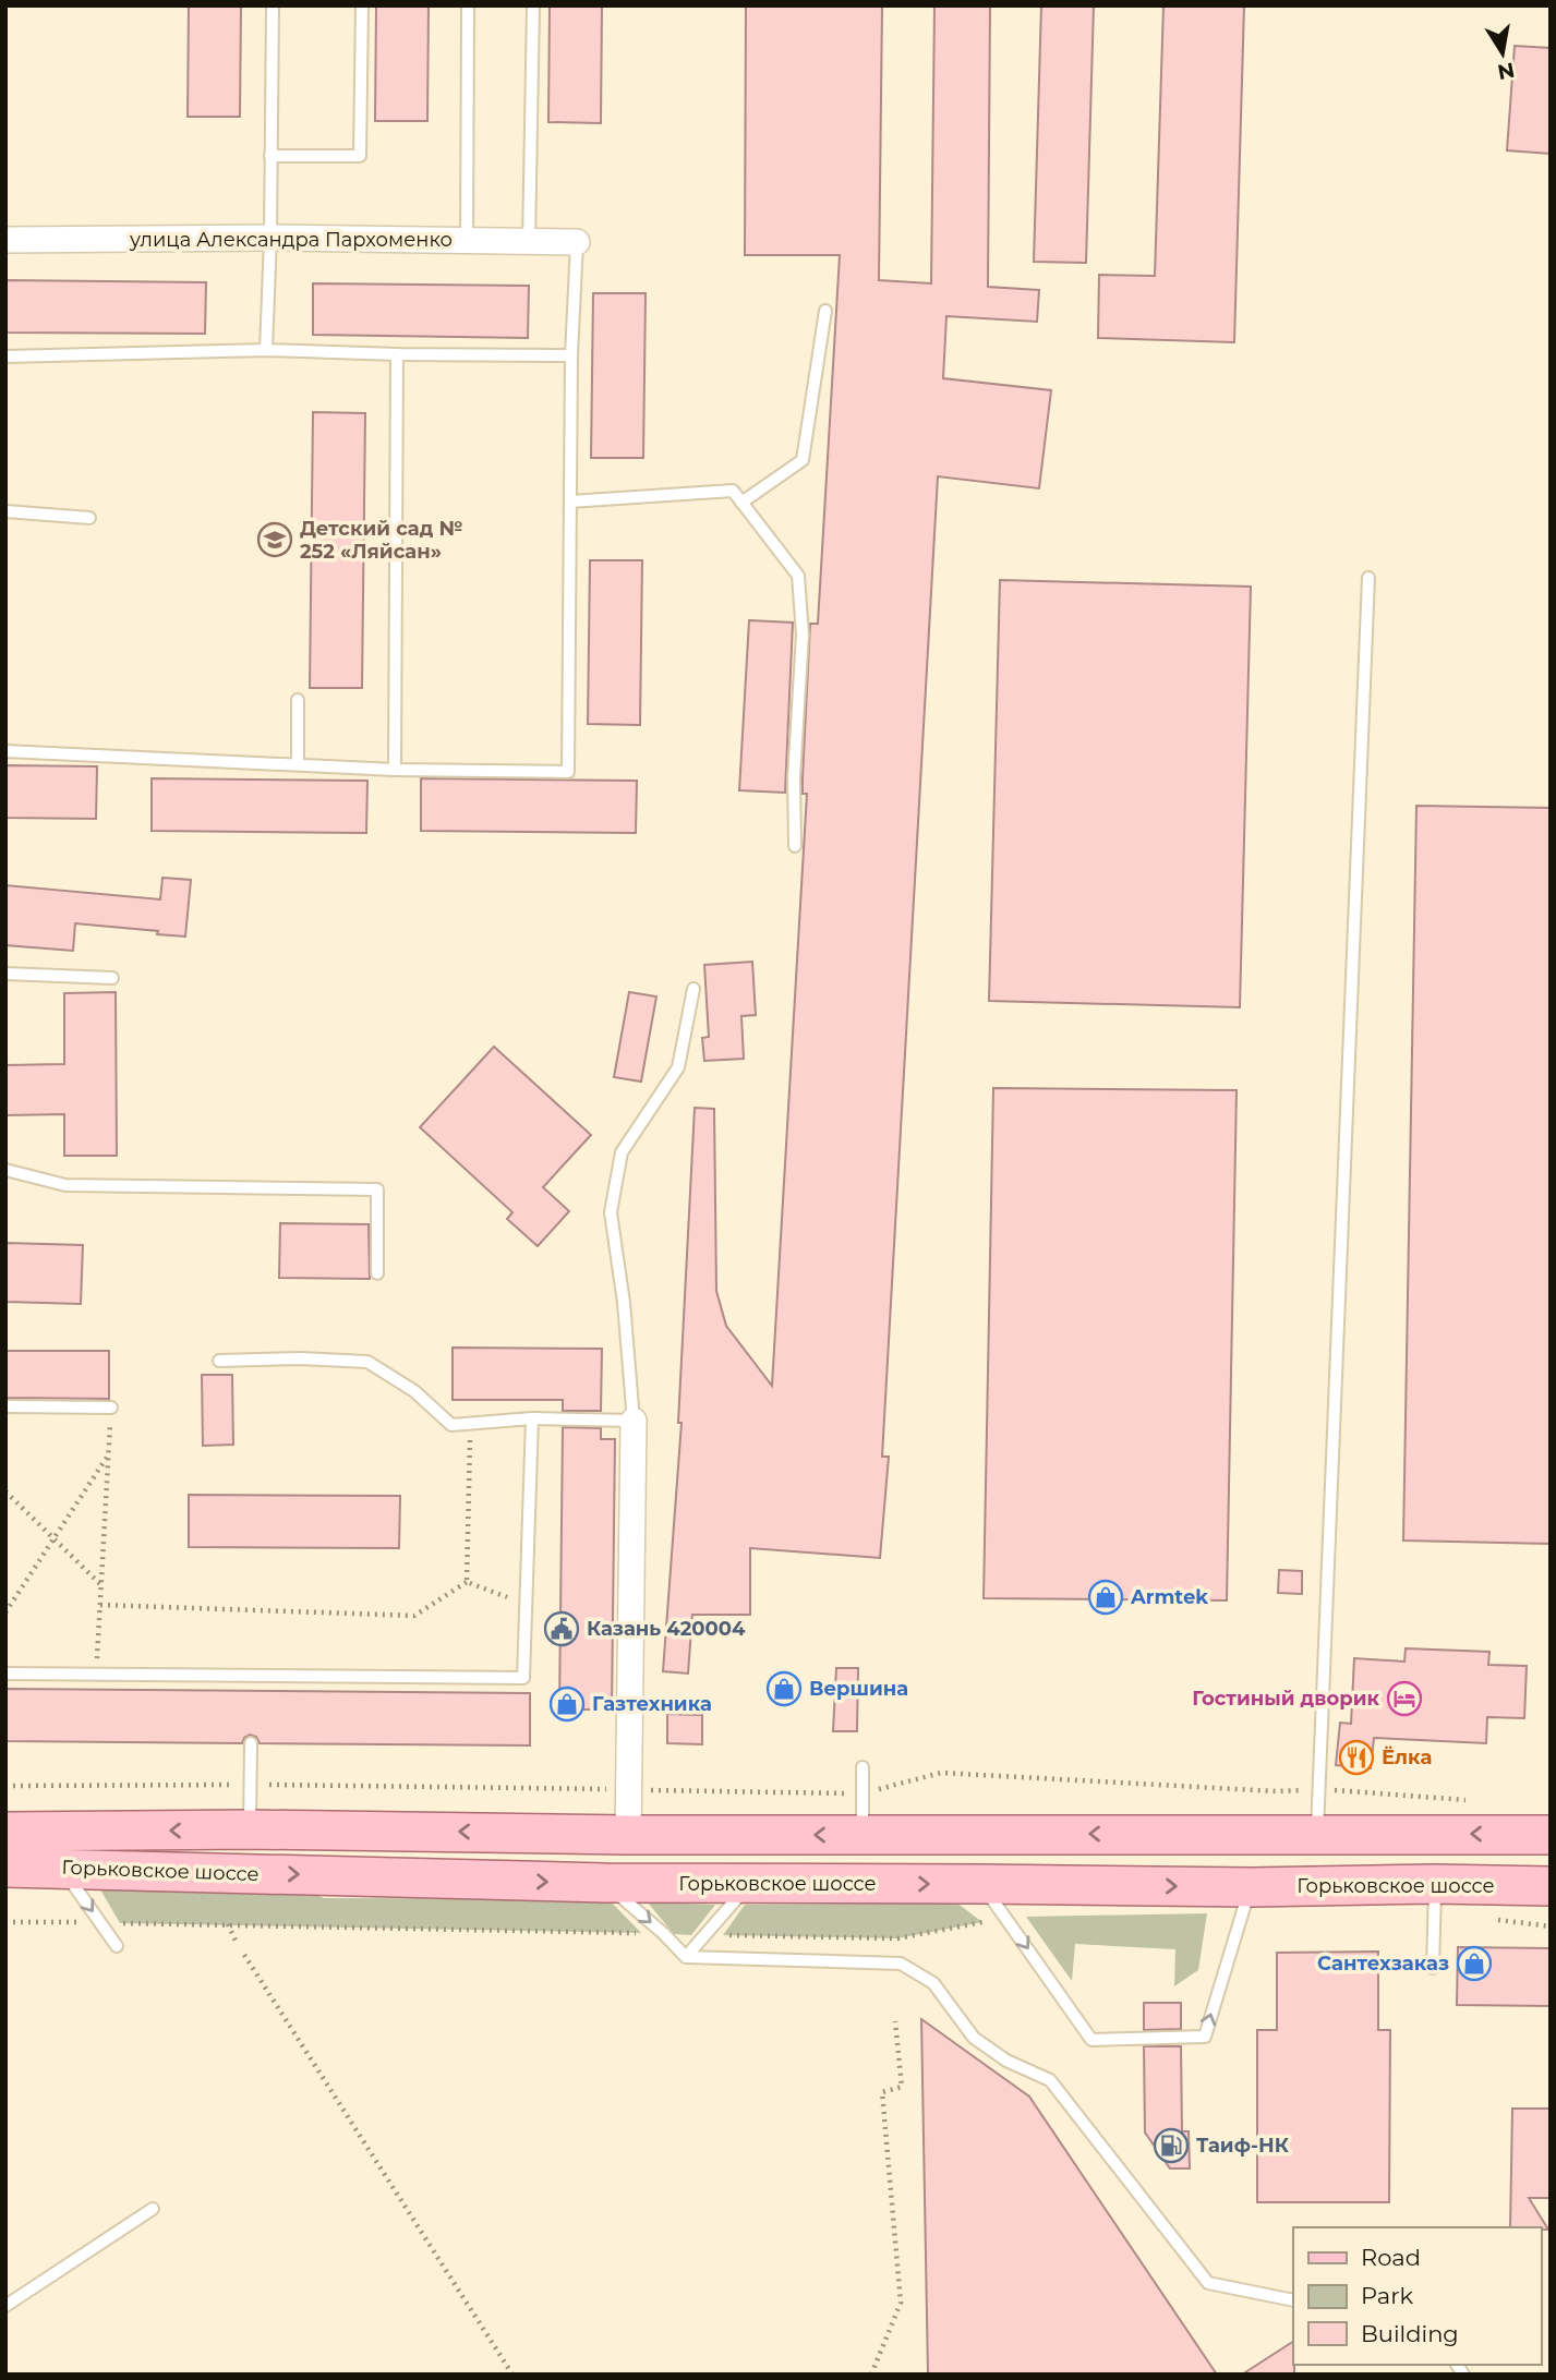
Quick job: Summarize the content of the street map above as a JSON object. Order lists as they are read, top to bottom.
{
  "streets": {
    "main road": ["Горьковское шоссе"],
    "street": ["улица Александра Пархоменко"]
  },
  "places": {
    "school or university": ["Детский сад № 252 «Ляйсан»"],
    "shop": [
      "Armtek",
      "Вершина",
      "Газтехника",
      "Сантехзаказ"
    ],
    "public building": ["Казань 420004"],
    "hotel": ["Гостиный дворик"],
    "restaurant": ["Ёлка"],
    "fuel station": ["Таиф-НК"]
  },
  "legend": ["Road", "Park", "Building"],
  "north": "bottom"
}
